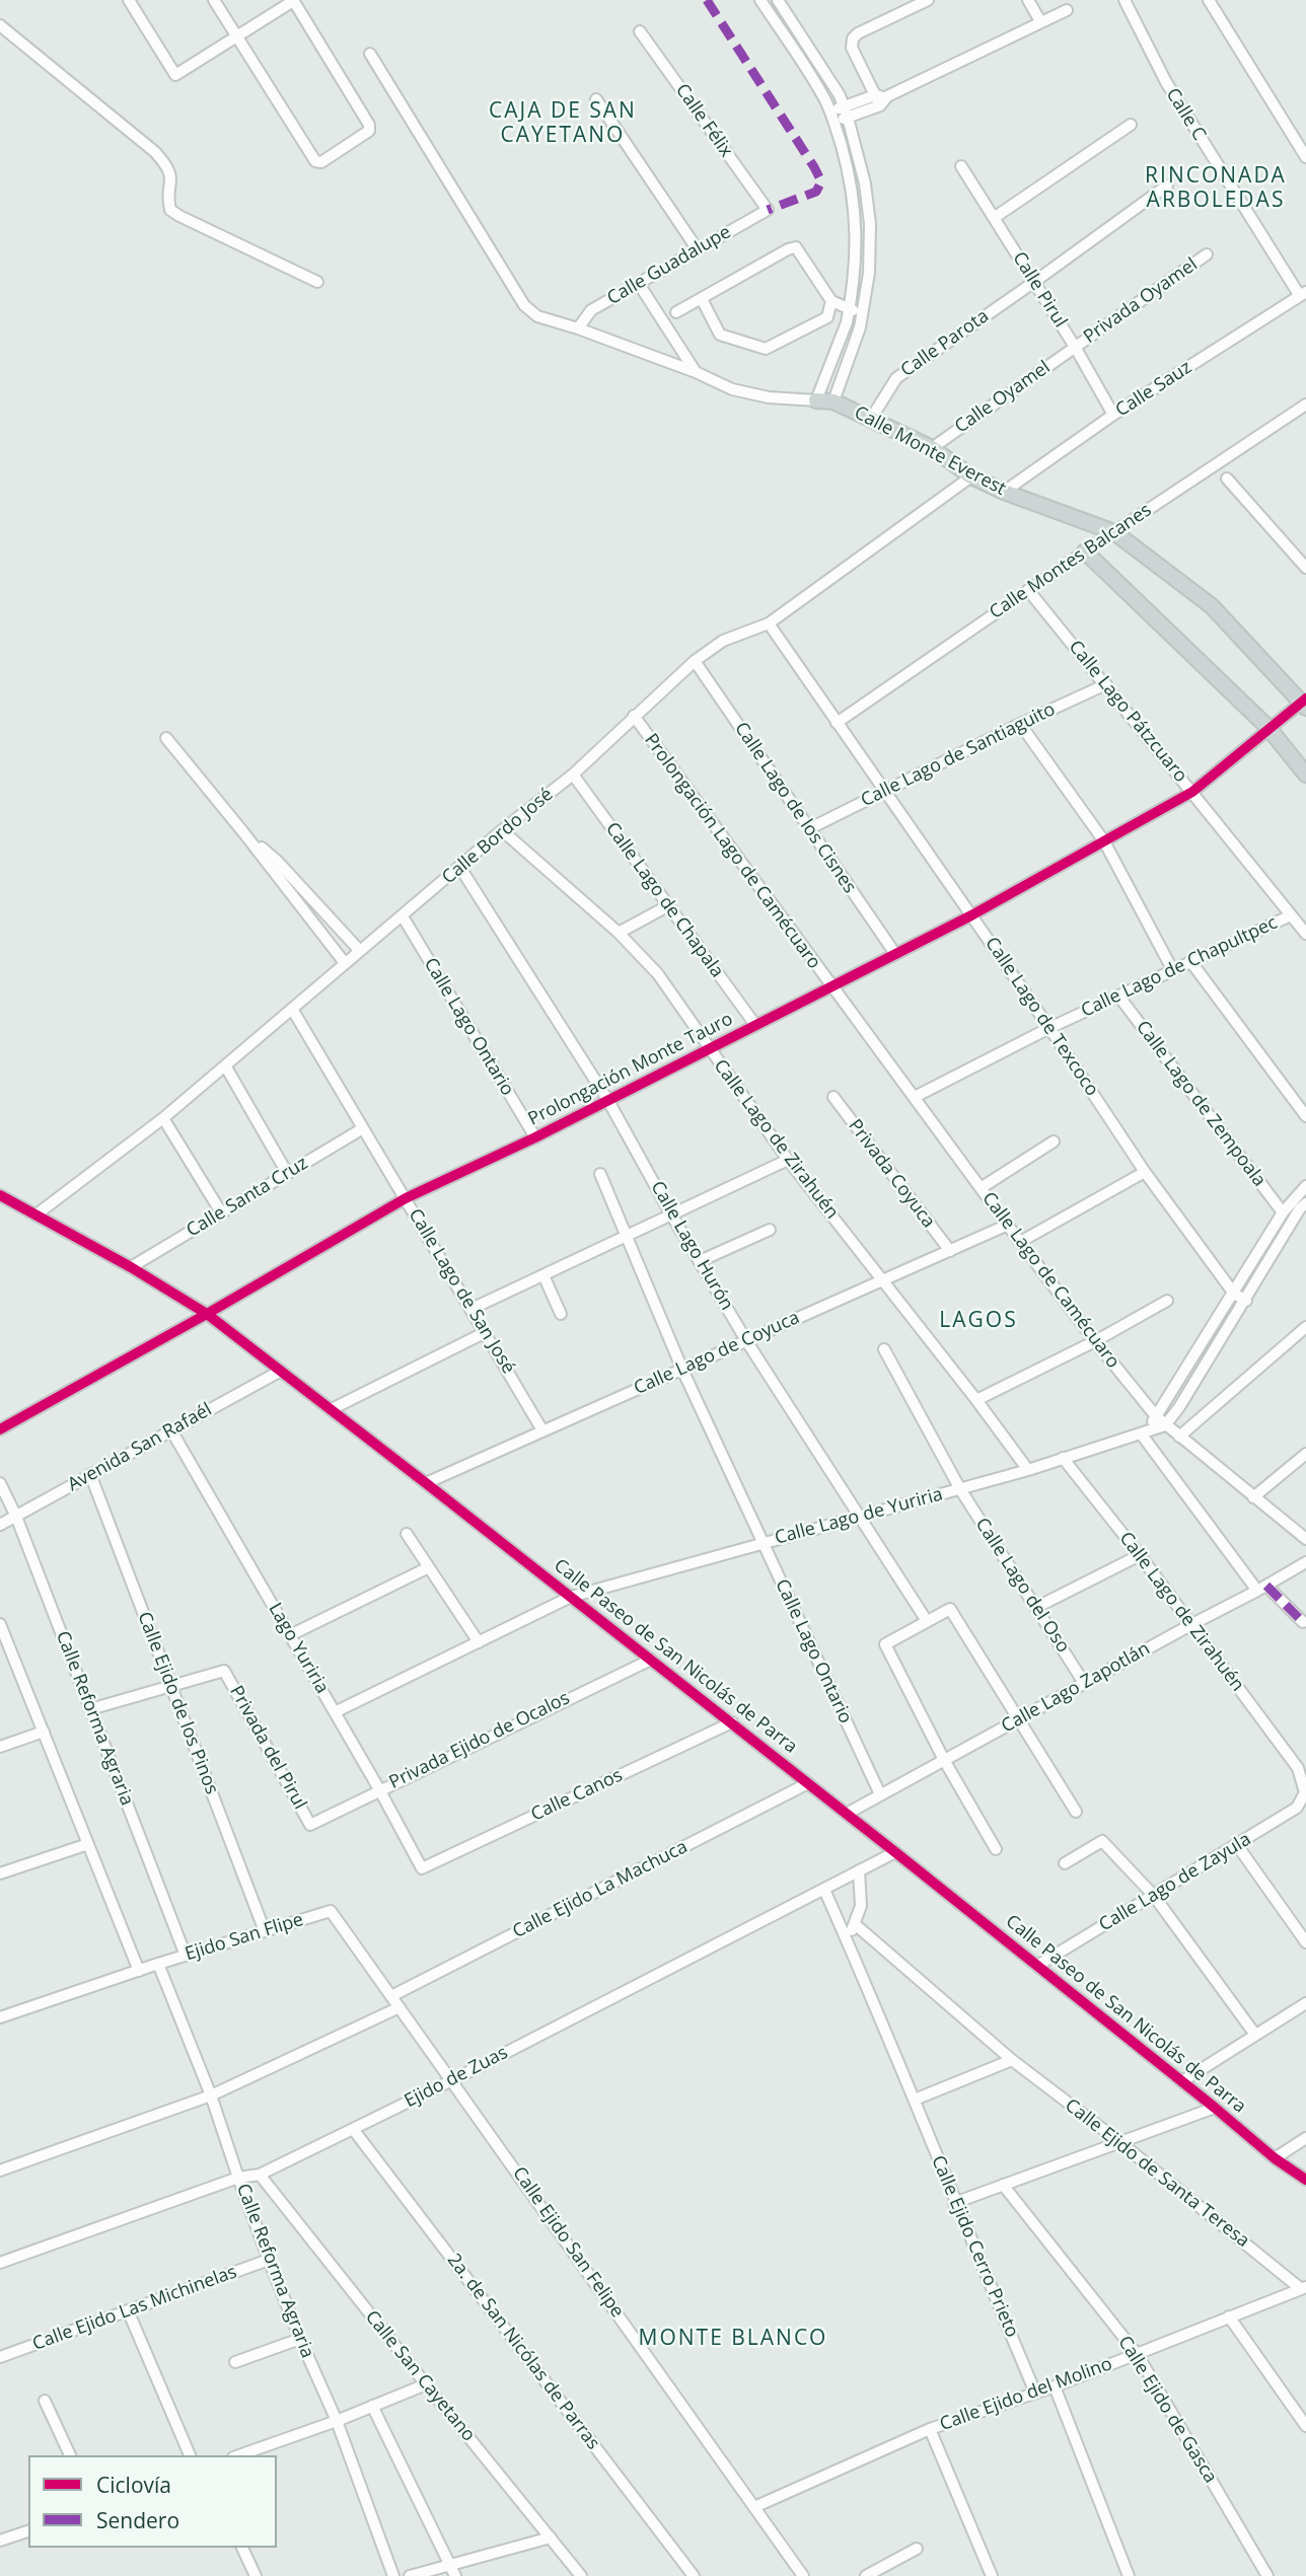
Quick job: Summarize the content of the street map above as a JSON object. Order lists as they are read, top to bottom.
{
  "streets": {
    "main road": ["Calle Monte Everest"],
    "street": [
      "Calle C",
      "Calle Félix",
      "Calle Guadalupe",
      "Calle Pirul",
      "Privada Oyamel",
      "Calle Parota",
      "Calle Sauz",
      "Calle Oyamel",
      "Calle Montes Balcanes",
      "Calle Lago Pátzcuaro",
      "Calle Lago de Santiaguito",
      "Calle Lago de los Cisnes",
      "Calle Bordo José",
      "Prolongación Lago de Camécuaro",
      "Calle Lago de Chapala",
      "Calle Lago de Chapultpec",
      "Calle Lago de Texcoco",
      "Calle Lago Ontario",
      "Prolongación Monte Tauro",
      "Calle Lago de Zempoala",
      "Calle Lago de Zirahuén",
      "Privada Coyuca",
      "Calle Santa Cruz",
      "Calle Lago Hurón",
      "Calle Lago de Camécuaro",
      "Calle Lago de San José",
      "Calle Lago de Coyuca",
      "Avenida San Rafaél",
      "Calle Lago de Yuriria",
      "Calle Lago del Oso",
      "Lago Yuriria",
      "Calle Paseo de San Nicolás de Parra",
      "Calle Lago Zapotlán",
      "Calle Ejido de los Pinos",
      "Calle Reforma Agraria",
      "Privada Ejido de Ocalos",
      "Privada del Pirul",
      "Calle Canos",
      "Calle Lago de Zayula",
      "Calle Ejido La Machuca",
      "Ejido San Flipe",
      "Ejido de Zuas",
      "Calle Ejido de Santa Teresa",
      "Calle Ejido San Felipe",
      "Calle Ejido Cerro Prieto",
      "Calle Ejido Las Michinelas",
      "2a. de San Nicólas de Parras",
      "Calle San Cayetano",
      "Calle Ejido del Molino",
      "Calle Ejido de Gasca"
    ]
  },
  "crossings": [
    ["Calle C", "Calle Sauz"],
    ["Calle Félix", "Calle Guadalupe"],
    ["Calle Guadalupe", "Calle Monte Everest"],
    ["Calle Pirul", "Privada Oyamel"],
    ["Calle Pirul", "Calle Parota"],
    ["Calle Pirul", "Calle Sauz"],
    ["Calle Pirul", "Calle Oyamel"],
    ["Privada Oyamel", "Calle Oyamel"],
    ["Calle Parota", "Calle Monte Everest"],
    ["Calle Sauz", "Calle Monte Everest"],
    ["Calle Oyamel", "Calle Monte Everest"],
    ["Calle Monte Everest", "Calle Montes Balcanes"],
    ["Calle Monte Everest", "Calle Bordo José"],
    ["Calle Monte Everest", "Prolongación Monte Tauro"],
    ["Calle Montes Balcanes", "Calle Lago Pátzcuaro"],
    ["Calle Montes Balcanes", "Calle Lago de Texcoco"],
    ["Calle Lago Pátzcuaro", "Calle Lago de Santiaguito"],
    ["Calle Lago Pátzcuaro", "Calle Lago de Chapultpec"],
    ["Calle Lago Pátzcuaro", "Prolongación Monte Tauro"],
    ["Calle Lago de Santiaguito", "Calle Lago de los Cisnes"],
    ["Calle Lago de Santiaguito", "Calle Lago de Texcoco"],
    ["Calle Lago de los Cisnes", "Calle Bordo José"],
    ["Calle Lago de los Cisnes", "Prolongación Monte Tauro"],
    ["Calle Bordo José", "Prolongación Lago de Camécuaro"],
    ["Calle Bordo José", "Calle Lago de Chapala"],
    ["Calle Bordo José", "Calle Lago de Texcoco"],
    ["Calle Bordo José", "Calle Lago Ontario"],
    ["Calle Bordo José", "Calle Lago de Zirahuén"],
    ["Calle Bordo José", "Calle Lago Hurón"],
    ["Calle Bordo José", "Calle Lago de San José"],
    ["Calle Bordo José", "Calle Paseo de San Nicolás de Parra"],
    ["Prolongación Lago de Camécuaro", "Prolongación Monte Tauro"],
    ["Prolongación Lago de Camécuaro", "Calle Lago de Camécuaro"],
    ["Calle Lago de Chapala", "Prolongación Monte Tauro"],
    ["Calle Lago de Chapultpec", "Calle Lago de Texcoco"],
    ["Calle Lago de Chapultpec", "Calle Lago de Zempoala"],
    ["Calle Lago de Chapultpec", "Calle Lago de Camécuaro"],
    ["Calle Lago de Texcoco", "Prolongación Monte Tauro"],
    ["Calle Lago Ontario", "Prolongación Monte Tauro"],
    ["Calle Lago Ontario", "Calle Lago de Coyuca"],
    ["Calle Lago Ontario", "Calle Lago de Yuriria"],
    ["Calle Lago Ontario", "Calle Lago Zapotlán"],
    ["Prolongación Monte Tauro", "Calle Lago de Zirahuén"],
    ["Prolongación Monte Tauro", "Calle Lago Hurón"],
    ["Prolongación Monte Tauro", "Calle Lago de Camécuaro"],
    ["Prolongación Monte Tauro", "Calle Lago de San José"],
    ["Prolongación Monte Tauro", "Calle Paseo de San Nicolás de Parra"],
    ["Calle Lago de Zirahuén", "Calle Lago de Coyuca"],
    ["Calle Lago de Zirahuén", "Calle Lago de Yuriria"],
    ["Calle Lago de Zirahuén", "Calle Lago Zapotlán"],
    ["Calle Lago de Zirahuén", "Calle Lago de Zayula"],
    ["Privada Coyuca", "Calle Lago de Coyuca"],
    ["Calle Santa Cruz", "Calle Lago de San José"],
    ["Calle Santa Cruz", "Calle Paseo de San Nicolás de Parra"],
    ["Calle Lago Hurón", "Calle Lago de Coyuca"],
    ["Calle Lago Hurón", "Calle Lago de Yuriria"],
    ["Calle Lago de Camécuaro", "Calle Lago de Coyuca"],
    ["Calle Lago de Camécuaro", "Calle Lago de Yuriria"],
    ["Calle Lago de San José", "Calle Lago de Coyuca"],
    ["Calle Lago de Coyuca", "Calle Paseo de San Nicolás de Parra"],
    ["Avenida San Rafaél", "Lago Yuriria"],
    ["Avenida San Rafaél", "Calle Paseo de San Nicolás de Parra"],
    ["Avenida San Rafaél", "Calle Ejido de los Pinos"],
    ["Avenida San Rafaél", "Calle Reforma Agraria"],
    ["Calle Lago de Yuriria", "Calle Lago del Oso"],
    ["Calle Lago de Yuriria", "Lago Yuriria"],
    ["Calle Lago de Yuriria", "Calle Paseo de San Nicolás de Parra"],
    ["Calle Lago del Oso", "Calle Lago Zapotlán"],
    ["Lago Yuriria", "Privada Ejido de Ocalos"],
    ["Lago Yuriria", "Calle Canos"],
    ["Calle Paseo de San Nicolás de Parra", "Calle Lago Zapotlán"],
    ["Calle Paseo de San Nicolás de Parra", "Privada Ejido de Ocalos"],
    ["Calle Paseo de San Nicolás de Parra", "Calle Canos"],
    ["Calle Paseo de San Nicolás de Parra", "Calle Lago de Zayula"],
    ["Calle Paseo de San Nicolás de Parra", "Calle Ejido La Machuca"],
    ["Calle Paseo de San Nicolás de Parra", "Ejido de Zuas"],
    ["Calle Ejido de los Pinos", "Privada del Pirul"],
    ["Calle Ejido de los Pinos", "Ejido San Flipe"],
    ["Calle Reforma Agraria", "Ejido San Flipe"],
    ["Calle Reforma Agraria", "Ejido de Zuas"],
    ["Calle Reforma Agraria", "Calle Ejido Las Michinelas"],
    ["Privada Ejido de Ocalos", "Privada del Pirul"],
    ["Calle Ejido La Machuca", "Calle Ejido San Felipe"],
    ["Ejido San Flipe", "Calle Ejido San Felipe"],
    ["Ejido de Zuas", "Calle Ejido San Felipe"],
    ["Ejido de Zuas", "Calle Ejido Cerro Prieto"],
    ["Ejido de Zuas", "2a. de San Nicólas de Parras"],
    ["Ejido de Zuas", "Calle San Cayetano"],
    ["Calle Ejido de Santa Teresa", "Calle Ejido del Molino"],
    ["Calle Ejido San Felipe", "Calle Ejido del Molino"],
    ["Calle Ejido Cerro Prieto", "Calle Ejido del Molino"],
    ["Calle Ejido del Molino", "Calle Ejido de Gasca"]
  ],
  "districts": [
    "CAJA DE SAN CAYETANO",
    "RINCONADA ARBOLEDAS",
    "LAGOS",
    "MONTE BLANCO"
  ],
  "legend": ["Ciclovía", "Sendero"]
}
